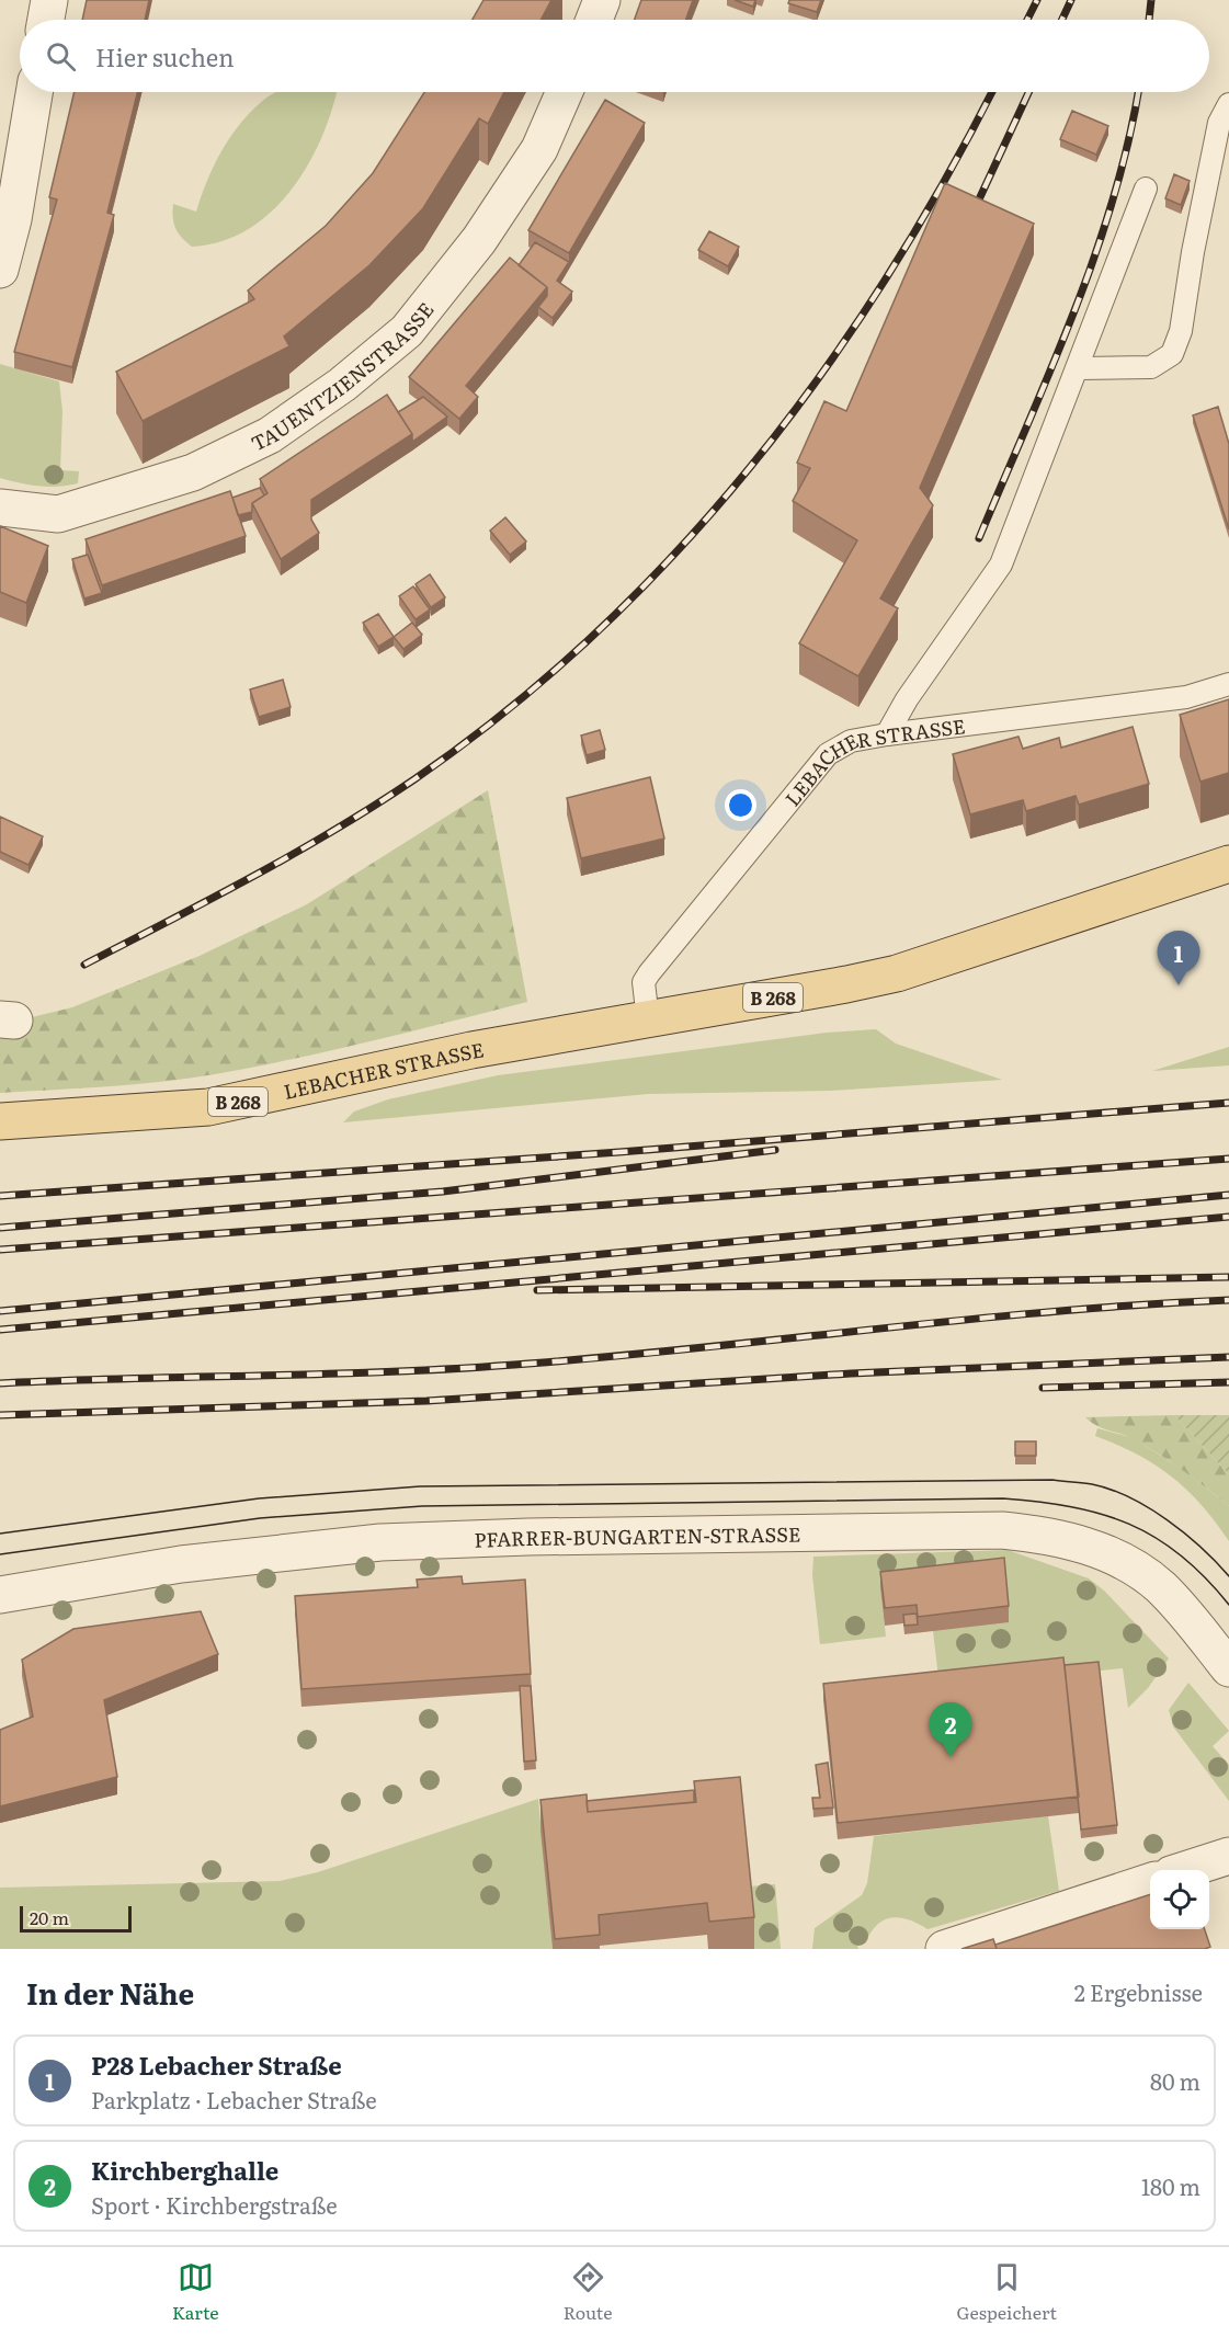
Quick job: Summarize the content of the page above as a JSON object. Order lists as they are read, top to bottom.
{
  "streets": {
    "main road": ["LEBACHER STRASSE", "B 268"],
    "street": ["TAUENTZIENSTRASSE", "PFARRER-BUNGARTEN-STRASSE"]
  },
  "scale_bar": "20 m",
  "page": {
    "search": "Hier suchen",
    "pins": ["1", "2"],
    "scale": "20 m",
    "heading": ["In der Nähe", "2 Ergebnisse"],
    "list": [
      {
        "mark": "1",
        "name": "P28 Lebacher Straße",
        "note": "Parkplatz · Lebacher Straße",
        "value": "80 m"
      },
      {
        "mark": "2",
        "name": "Kirchberghalle",
        "note": "Sport · Kirchbergstraße",
        "value": "180 m"
      }
    ],
    "nav": ["Karte", "Route", "Gespeichert"]
  }
}
